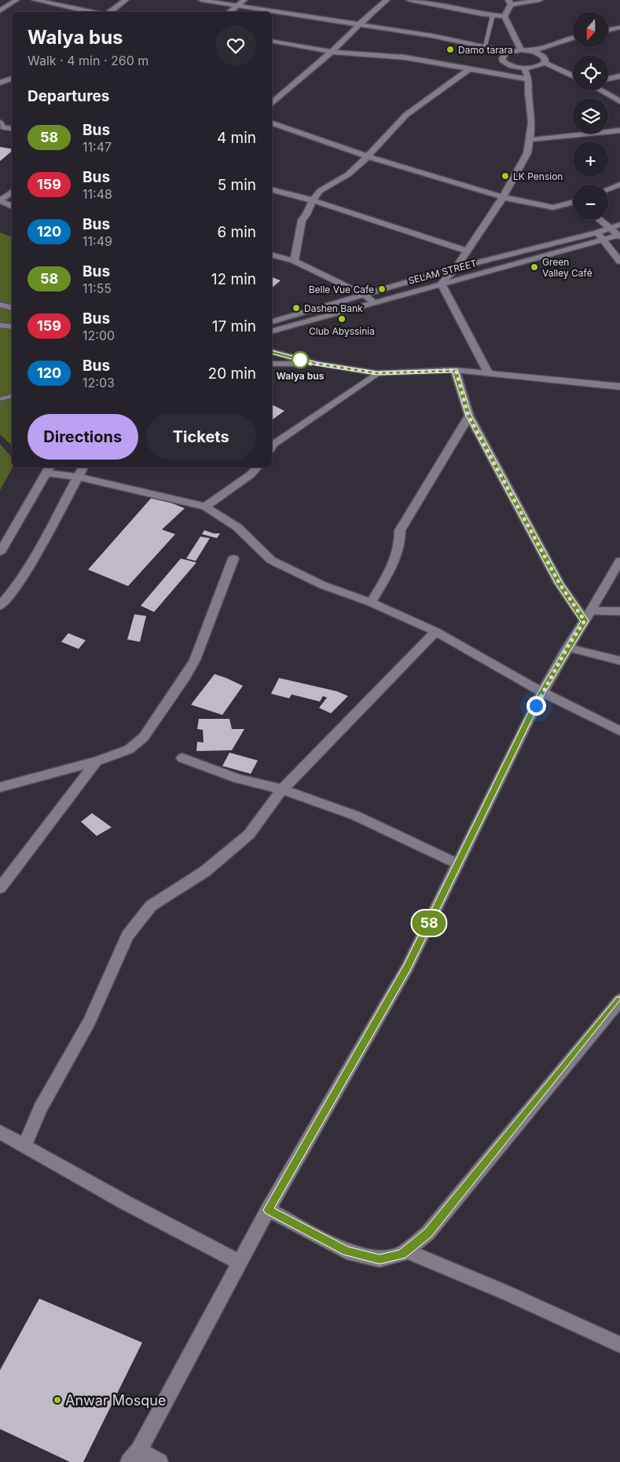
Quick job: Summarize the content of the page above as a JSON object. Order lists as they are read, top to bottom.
{
  "streets": {
    "street": ["SELAM STREET"]
  },
  "places": [
    "Damo tarara",
    "LK Pension",
    "Green Valley Café",
    "Belle Vue Cafe",
    "Dashen Bank",
    "Club Abyssinia",
    "Walya bus",
    "Anwar Mosque"
  ],
  "lines": ["bus line 58"],
  "north": "bottom",
  "page": {
    "on_map": "58",
    "map_buttons": ["+", "−"],
    "heading": [
      ["Walya bus", "Walk · 4 min · 260 m"],
      "Departures"
    ],
    "list": [
      {
        "mark": "58",
        "name": "Bus",
        "note": "11:47",
        "value": "4 min"
      },
      {
        "mark": "159",
        "name": "Bus",
        "note": "11:48",
        "value": "5 min"
      },
      {
        "mark": "120",
        "name": "Bus",
        "note": "11:49",
        "value": "6 min"
      },
      {
        "mark": "58",
        "name": "Bus",
        "note": "11:55",
        "value": "12 min"
      },
      {
        "mark": "159",
        "name": "Bus",
        "note": "12:00",
        "value": "17 min"
      },
      {
        "mark": "120",
        "name": "Bus",
        "note": "12:03",
        "value": "20 min"
      }
    ],
    "buttons": ["Directions", "Tickets"]
  }
}
